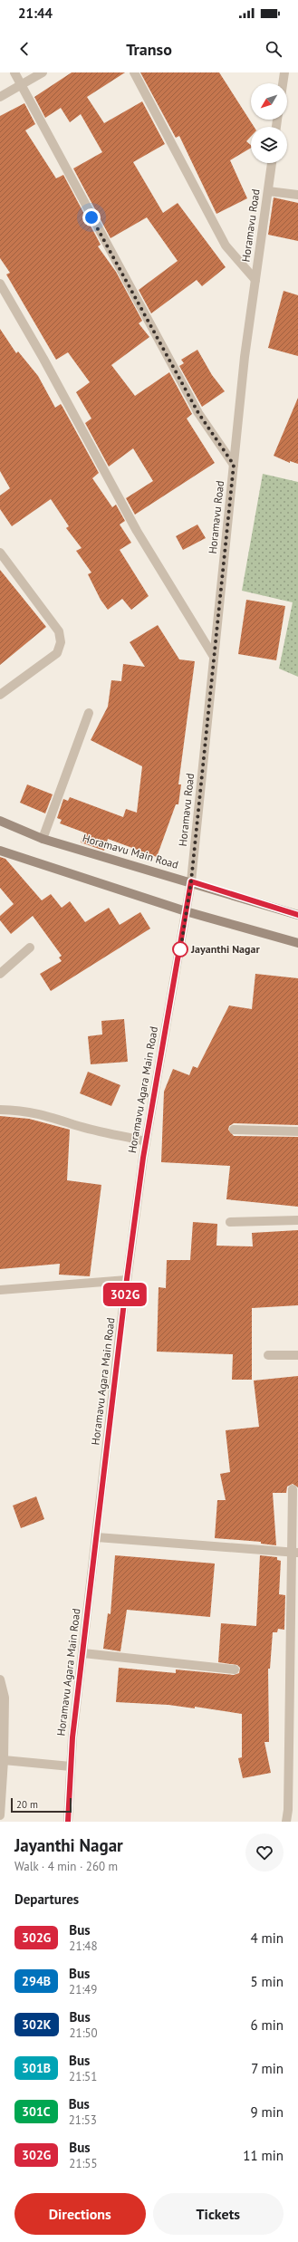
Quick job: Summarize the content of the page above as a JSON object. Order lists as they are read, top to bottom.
{
  "streets": {
    "main road": ["Horamavu Main Road"],
    "street": ["Horamavu Road", "Horamavu Agara Main Road"]
  },
  "crossings": [
    ["Horamavu Road", "Horamavu Main Road"],
    ["Horamavu Road", "Horamavu Agara Main Road"],
    ["Horamavu Main Road", "Horamavu Agara Main Road"]
  ],
  "places": ["Jayanthi Nagar"],
  "lines": ["bus line 302G"],
  "scale_bar": "20 m",
  "north": "bottom left",
  "page": {
    "status": "21:44",
    "header": "Transo",
    "on_map": "302G",
    "scale": "20 m",
    "heading": [
      ["Jayanthi Nagar", "Walk · 4 min · 260 m"],
      "Departures"
    ],
    "list": [
      {
        "mark": "302G",
        "name": "Bus",
        "note": "21:48",
        "value": "4 min"
      },
      {
        "mark": "294B",
        "name": "Bus",
        "note": "21:49",
        "value": "5 min"
      },
      {
        "mark": "302K",
        "name": "Bus",
        "note": "21:50",
        "value": "6 min"
      },
      {
        "mark": "301B",
        "name": "Bus",
        "note": "21:51",
        "value": "7 min"
      },
      {
        "mark": "301C",
        "name": "Bus",
        "note": "21:53",
        "value": "9 min"
      },
      {
        "mark": "302G",
        "name": "Bus",
        "note": "21:55",
        "value": "11 min"
      }
    ],
    "buttons": ["Directions", "Tickets"]
  }
}
